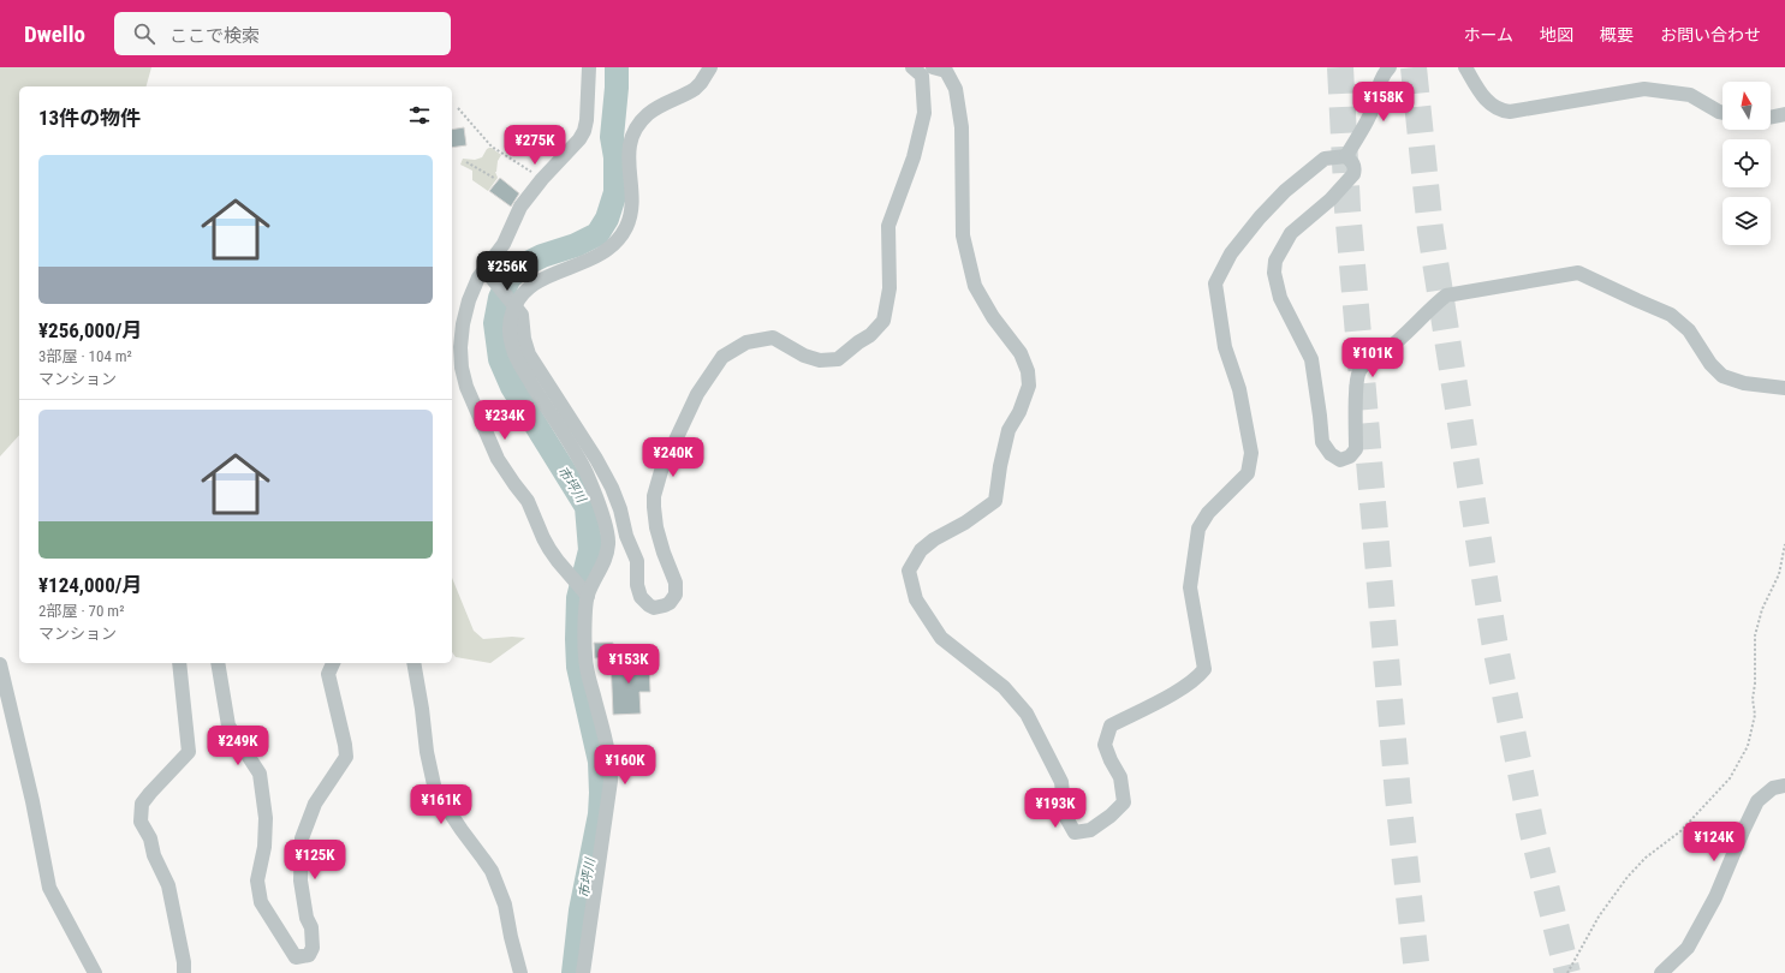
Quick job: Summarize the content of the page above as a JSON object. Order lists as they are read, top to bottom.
{
  "water": ["市坪川"],
  "north": "top",
  "page": {
    "header": "Dwello",
    "search": "ここで検索",
    "nav": [
      "ホーム",
      "地図",
      "概要",
      "お問い合わせ"
    ],
    "price": [
      "¥158K",
      "¥275K",
      "¥256K",
      "¥101K",
      "¥234K",
      "¥240K",
      "¥153K",
      "¥249K",
      "¥160K",
      "¥161K",
      "¥193K",
      "¥124K",
      "¥125K"
    ],
    "heading": "13件の物件",
    "list": [
      {
        "name": "¥256,000/月",
        "note": "3部屋 · 104 m² · マンション"
      },
      {
        "name": "¥124,000/月",
        "note": "2部屋 · 70 m² · マンション"
      }
    ]
  }
}
